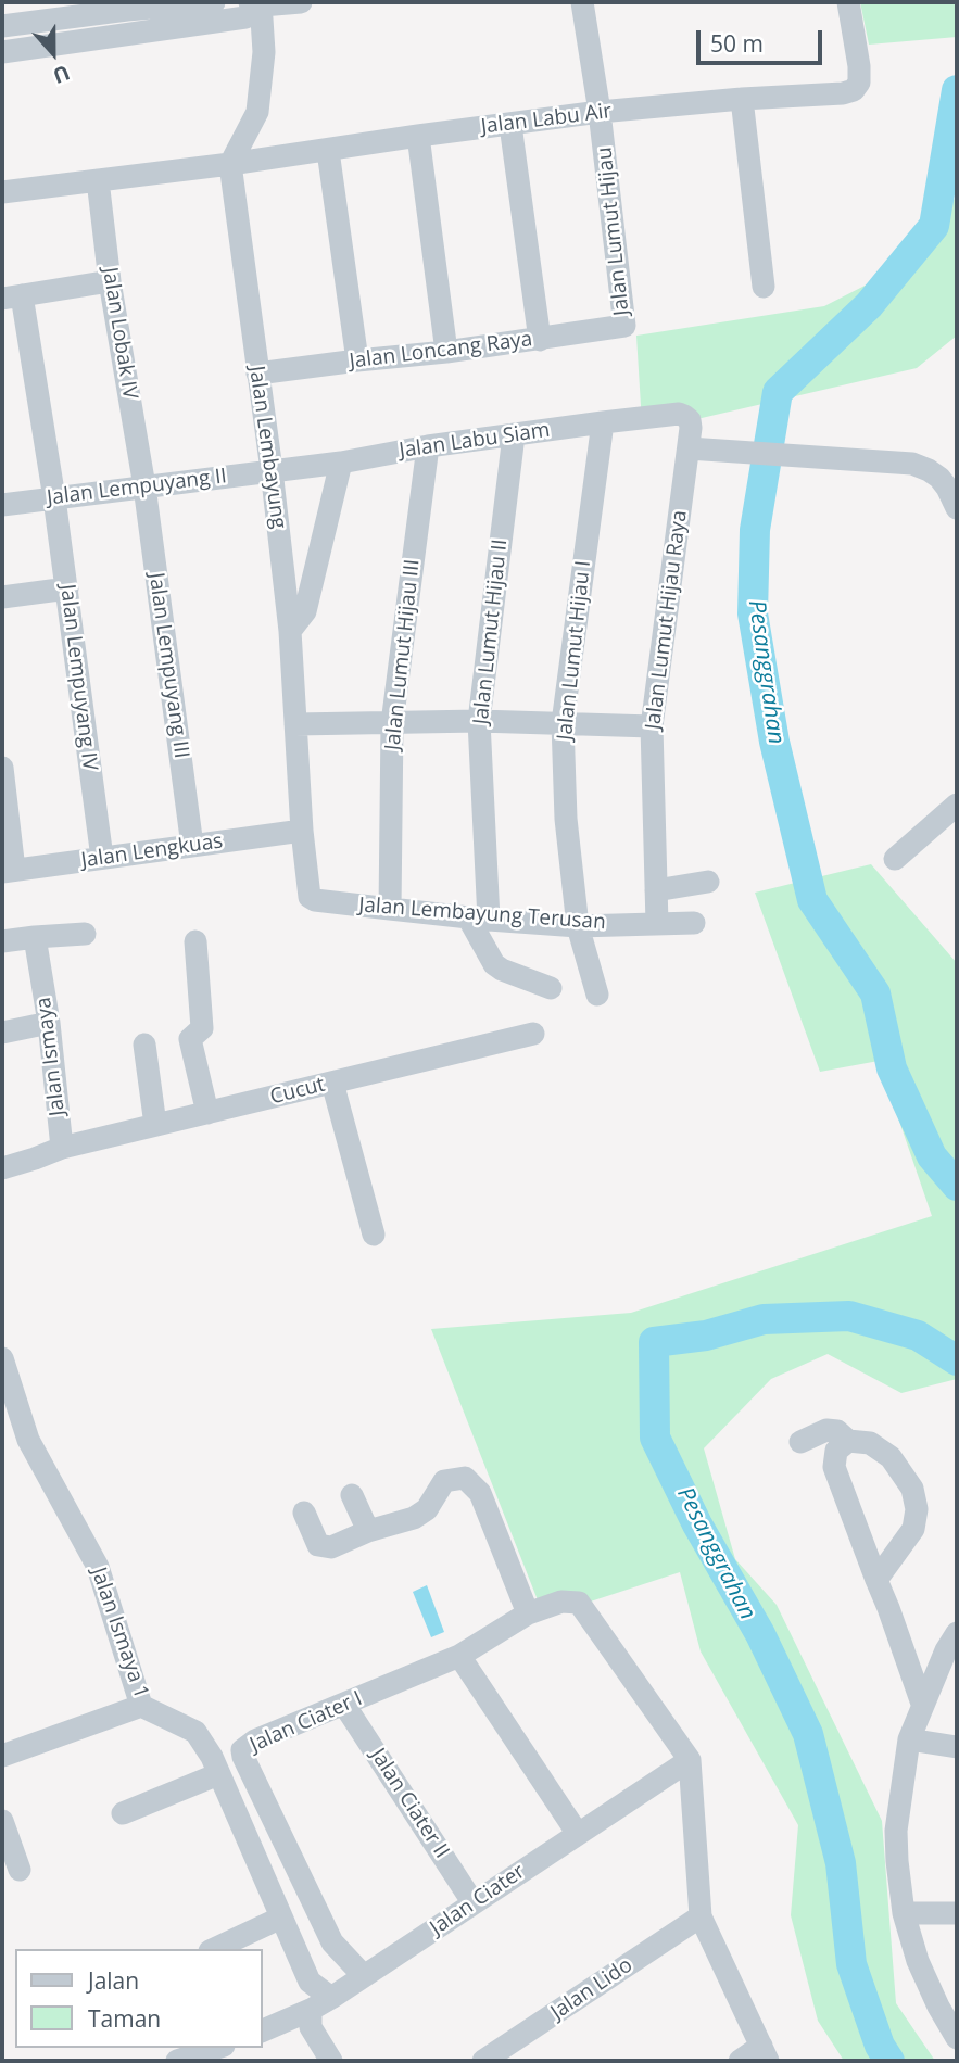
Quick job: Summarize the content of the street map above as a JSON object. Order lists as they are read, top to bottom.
{
  "streets": {
    "street": [
      "Jalan Labu Air",
      "Jalan Lumut Hijau",
      "Jalan Lobak IV",
      "Jalan Loncang Raya",
      "Jalan Labu Siam",
      "Jalan Lembayung",
      "Jalan Lempuyang II",
      "Jalan Lumut Hijau Raya",
      "Jalan Lumut Hijau II",
      "Jalan Lumut Hijau I",
      "Jalan Lumut Hijau III",
      "Jalan Lempuyang III",
      "Jalan Lempuyang IV",
      "Jalan Lengkuas",
      "Jalan Lembayung Terusan",
      "Jalan Ismaya",
      "Cucut",
      "Jalan Ismaya 1",
      "Jalan Ciater I",
      "Jalan Ciater II",
      "Jalan Ciater",
      "Jalan Lido"
    ]
  },
  "crossings": [
    ["Jalan Labu Air", "Jalan Lumut Hijau"],
    ["Jalan Labu Air", "Jalan Lobak IV"],
    ["Jalan Labu Air", "Jalan Lembayung"],
    ["Jalan Lumut Hijau", "Jalan Loncang Raya"],
    ["Jalan Lobak IV", "Jalan Lempuyang II"],
    ["Jalan Lobak IV", "Jalan Lempuyang III"],
    ["Jalan Loncang Raya", "Jalan Lembayung"],
    ["Jalan Labu Siam", "Jalan Lembayung"],
    ["Jalan Labu Siam", "Jalan Lempuyang II"],
    ["Jalan Labu Siam", "Jalan Lumut Hijau Raya"],
    ["Jalan Labu Siam", "Jalan Lumut Hijau II"],
    ["Jalan Labu Siam", "Jalan Lumut Hijau I"],
    ["Jalan Labu Siam", "Jalan Lumut Hijau III"],
    ["Jalan Lembayung", "Jalan Lempuyang II"],
    ["Jalan Lembayung", "Jalan Lengkuas"],
    ["Jalan Lembayung", "Jalan Lembayung Terusan"],
    ["Jalan Lempuyang II", "Jalan Lempuyang III"],
    ["Jalan Lempuyang II", "Jalan Lempuyang IV"],
    ["Jalan Lumut Hijau Raya", "Jalan Lembayung Terusan"],
    ["Jalan Lumut Hijau II", "Jalan Lembayung Terusan"],
    ["Jalan Lumut Hijau I", "Jalan Lembayung Terusan"],
    ["Jalan Lumut Hijau III", "Jalan Lembayung Terusan"],
    ["Jalan Lempuyang III", "Jalan Lengkuas"],
    ["Jalan Lempuyang IV", "Jalan Lengkuas"],
    ["Jalan Ismaya", "Cucut"],
    ["Jalan Ismaya 1", "Jalan Ciater"],
    ["Jalan Ciater I", "Jalan Ciater II"],
    ["Jalan Ciater I", "Jalan Ciater"],
    ["Jalan Ciater II", "Jalan Ciater"]
  ],
  "water": ["Pesanggrahan"],
  "legend": ["Jalan", "Taman"],
  "scale_bar": "50 m",
  "north": "bottom"
}
